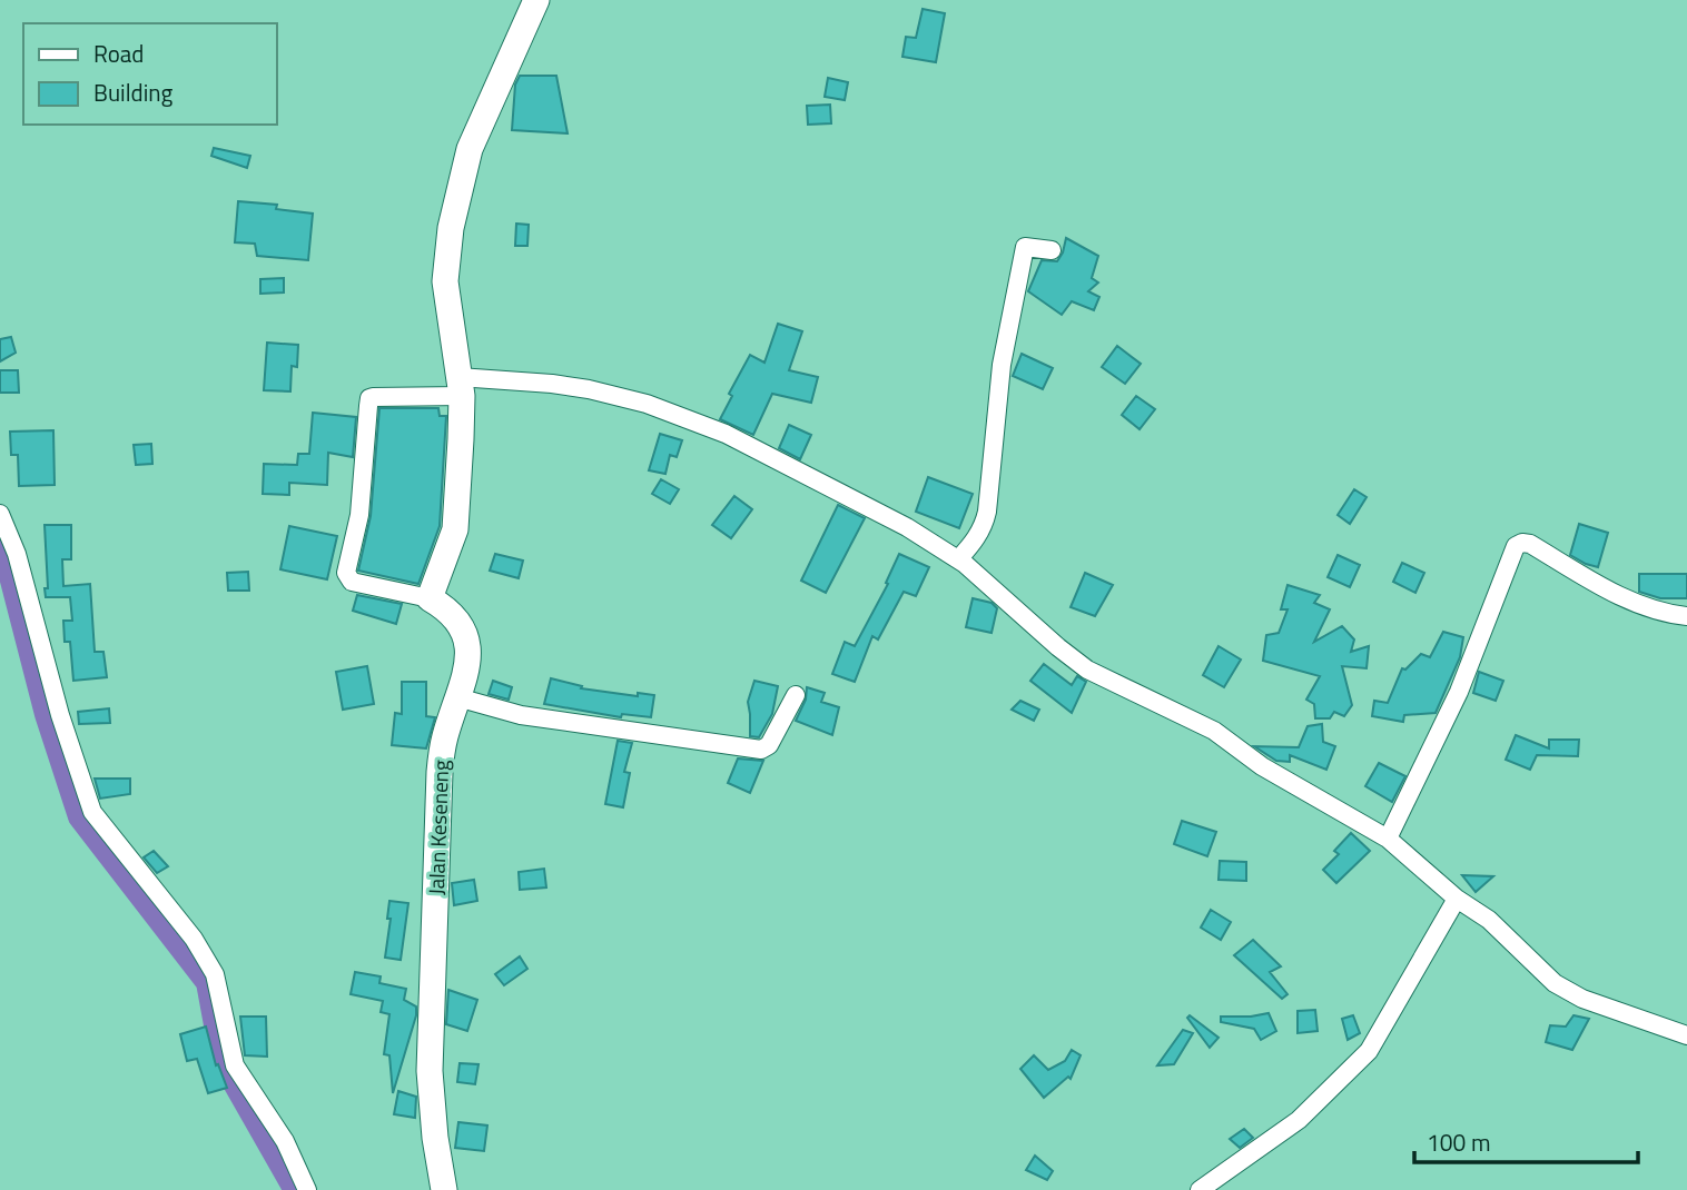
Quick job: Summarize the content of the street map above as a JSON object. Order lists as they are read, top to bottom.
{
  "streets": {
    "street": ["Jalan Keseneng"]
  },
  "legend": ["Road", "Building"],
  "scale_bar": "100 m"
}
